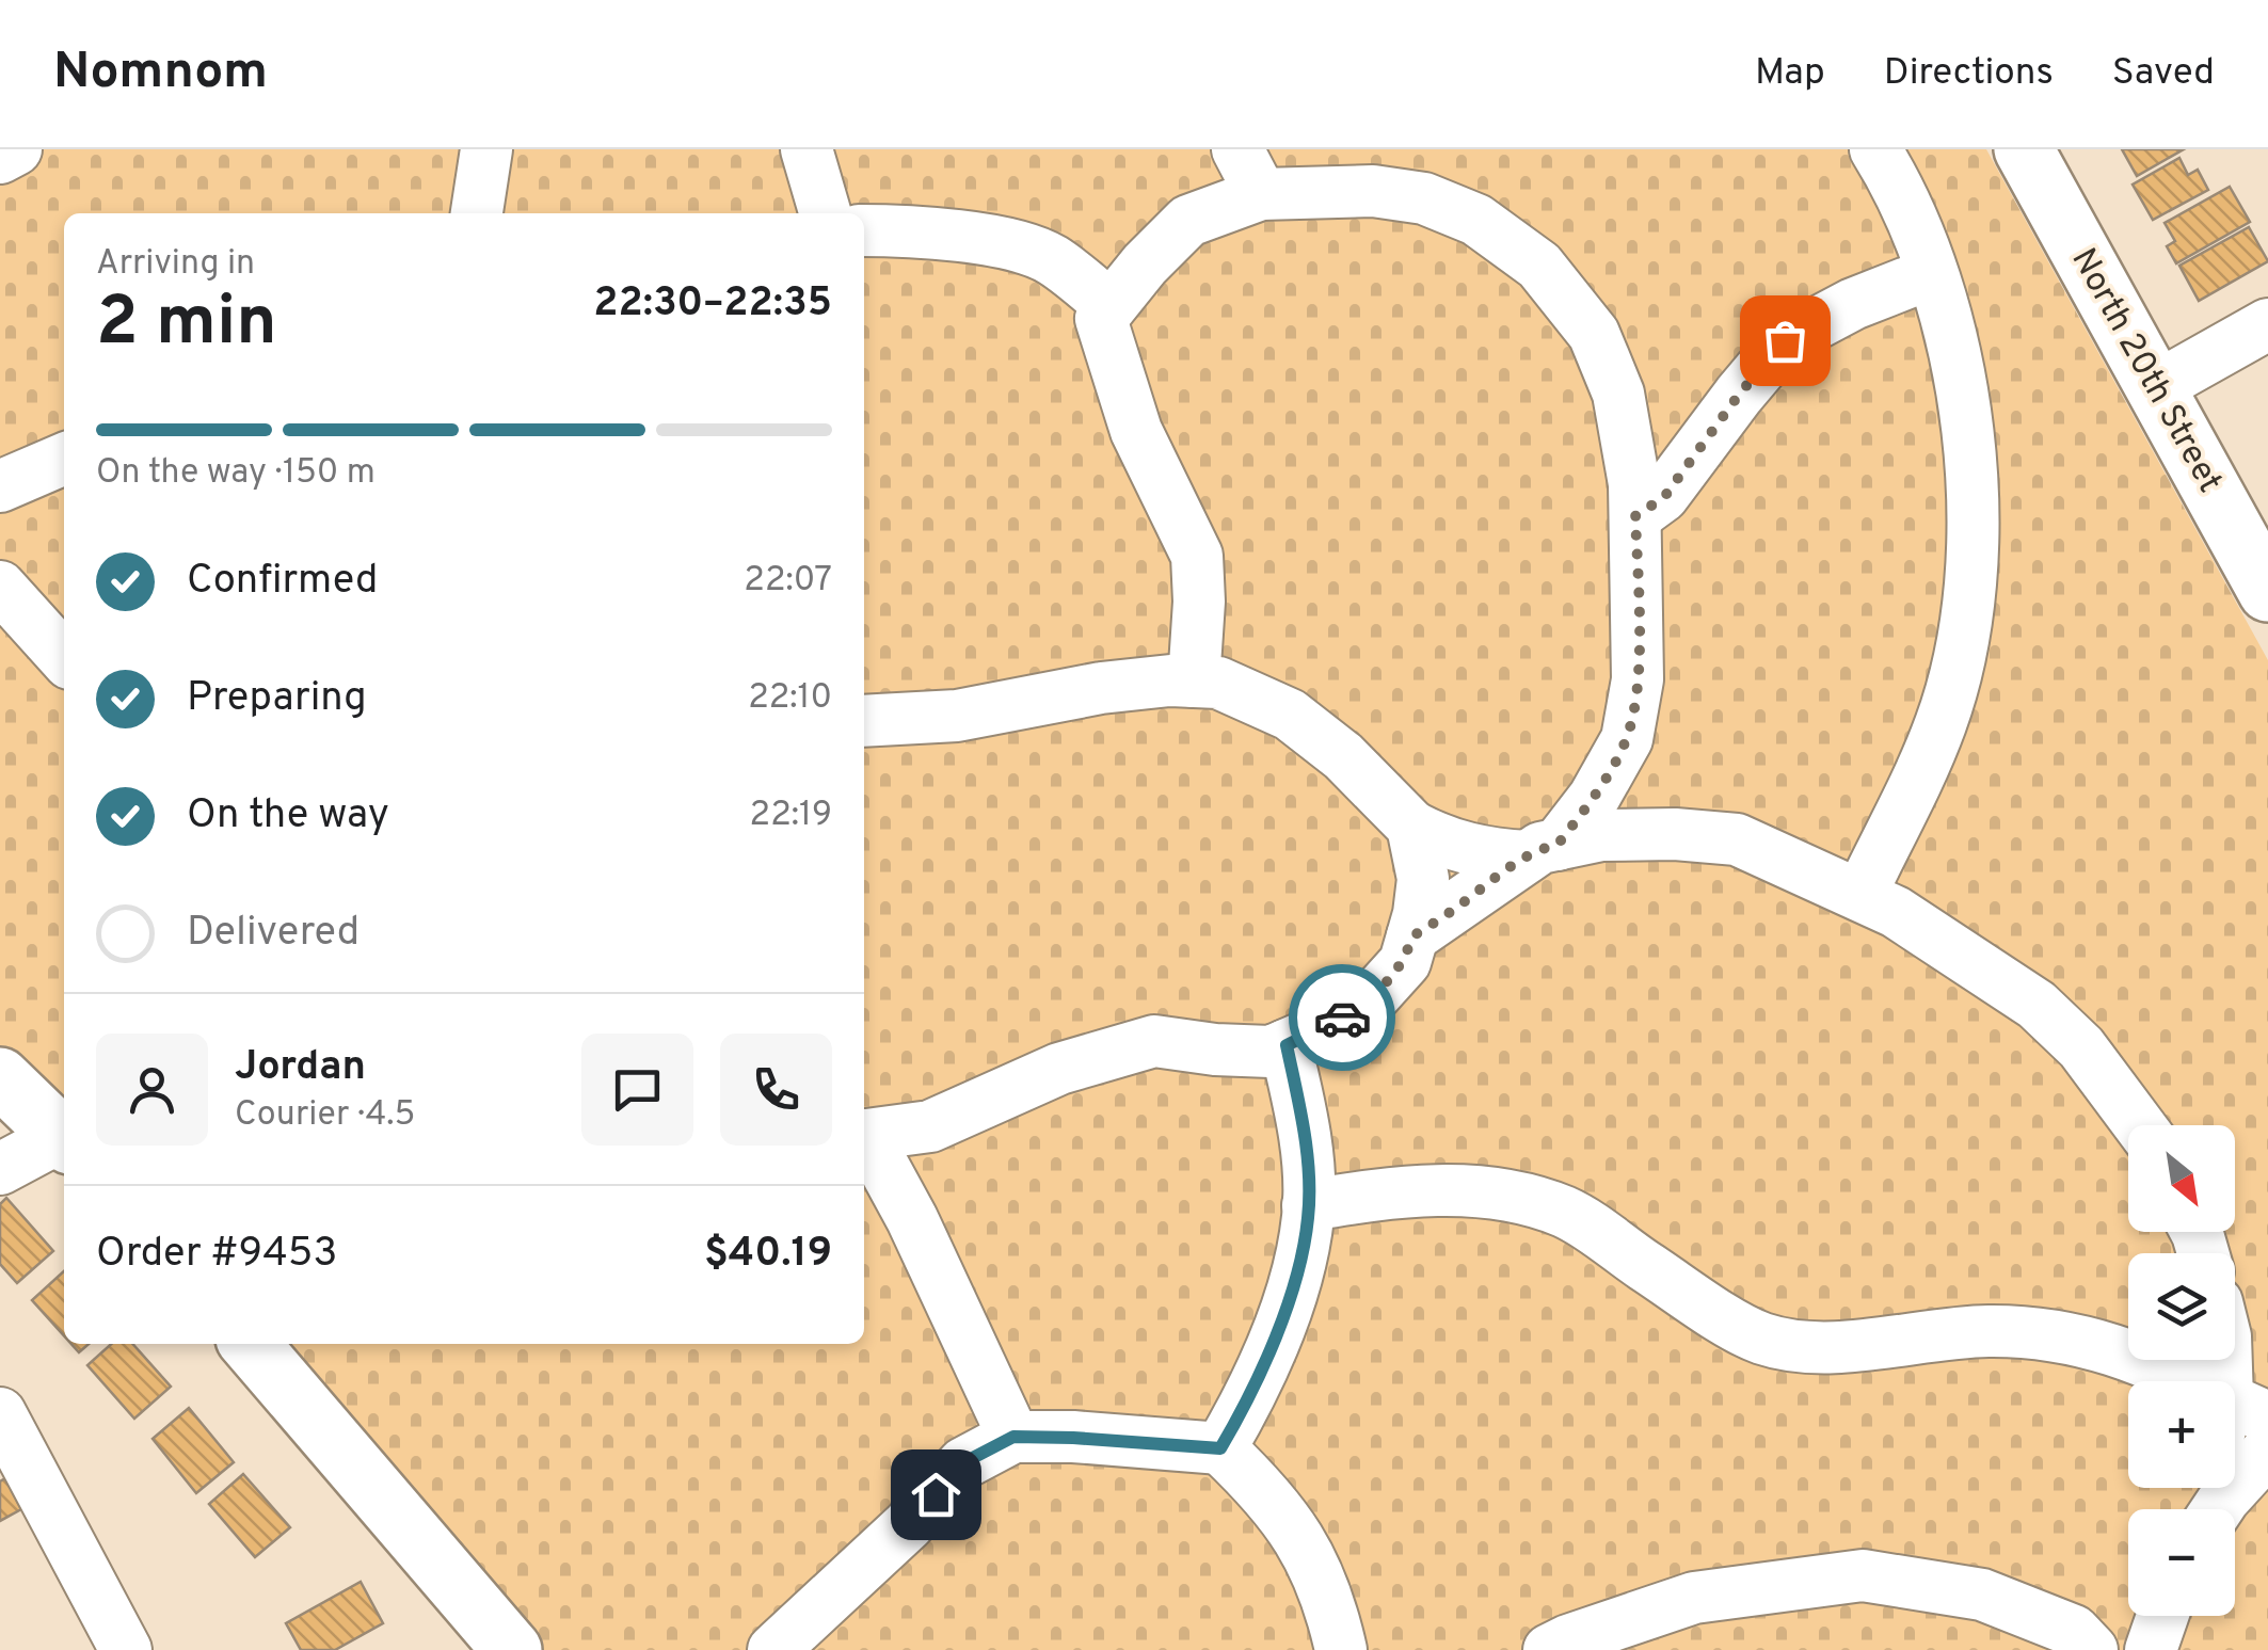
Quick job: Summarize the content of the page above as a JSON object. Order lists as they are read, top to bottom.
{
  "streets": {
    "main road": ["North 20th Street"]
  },
  "north": "bottom right",
  "page": {
    "header": "Nomnom",
    "nav": ["Map", "Directions", "Saved"],
    "heading": ["2 min", "Arriving in", "22:30–22:35"],
    "panel": [
      "Jordan",
      "Courier · 4.5",
      "Order #9453",
      "$40.19"
    ],
    "bar": "On the way · 150 m",
    "list": [
      ["Confirmed", "22:07"],
      ["Preparing", "22:10"],
      ["On the way", "22:19"],
      "Delivered"
    ],
    "map_buttons": ["+", "−"]
  }
}
